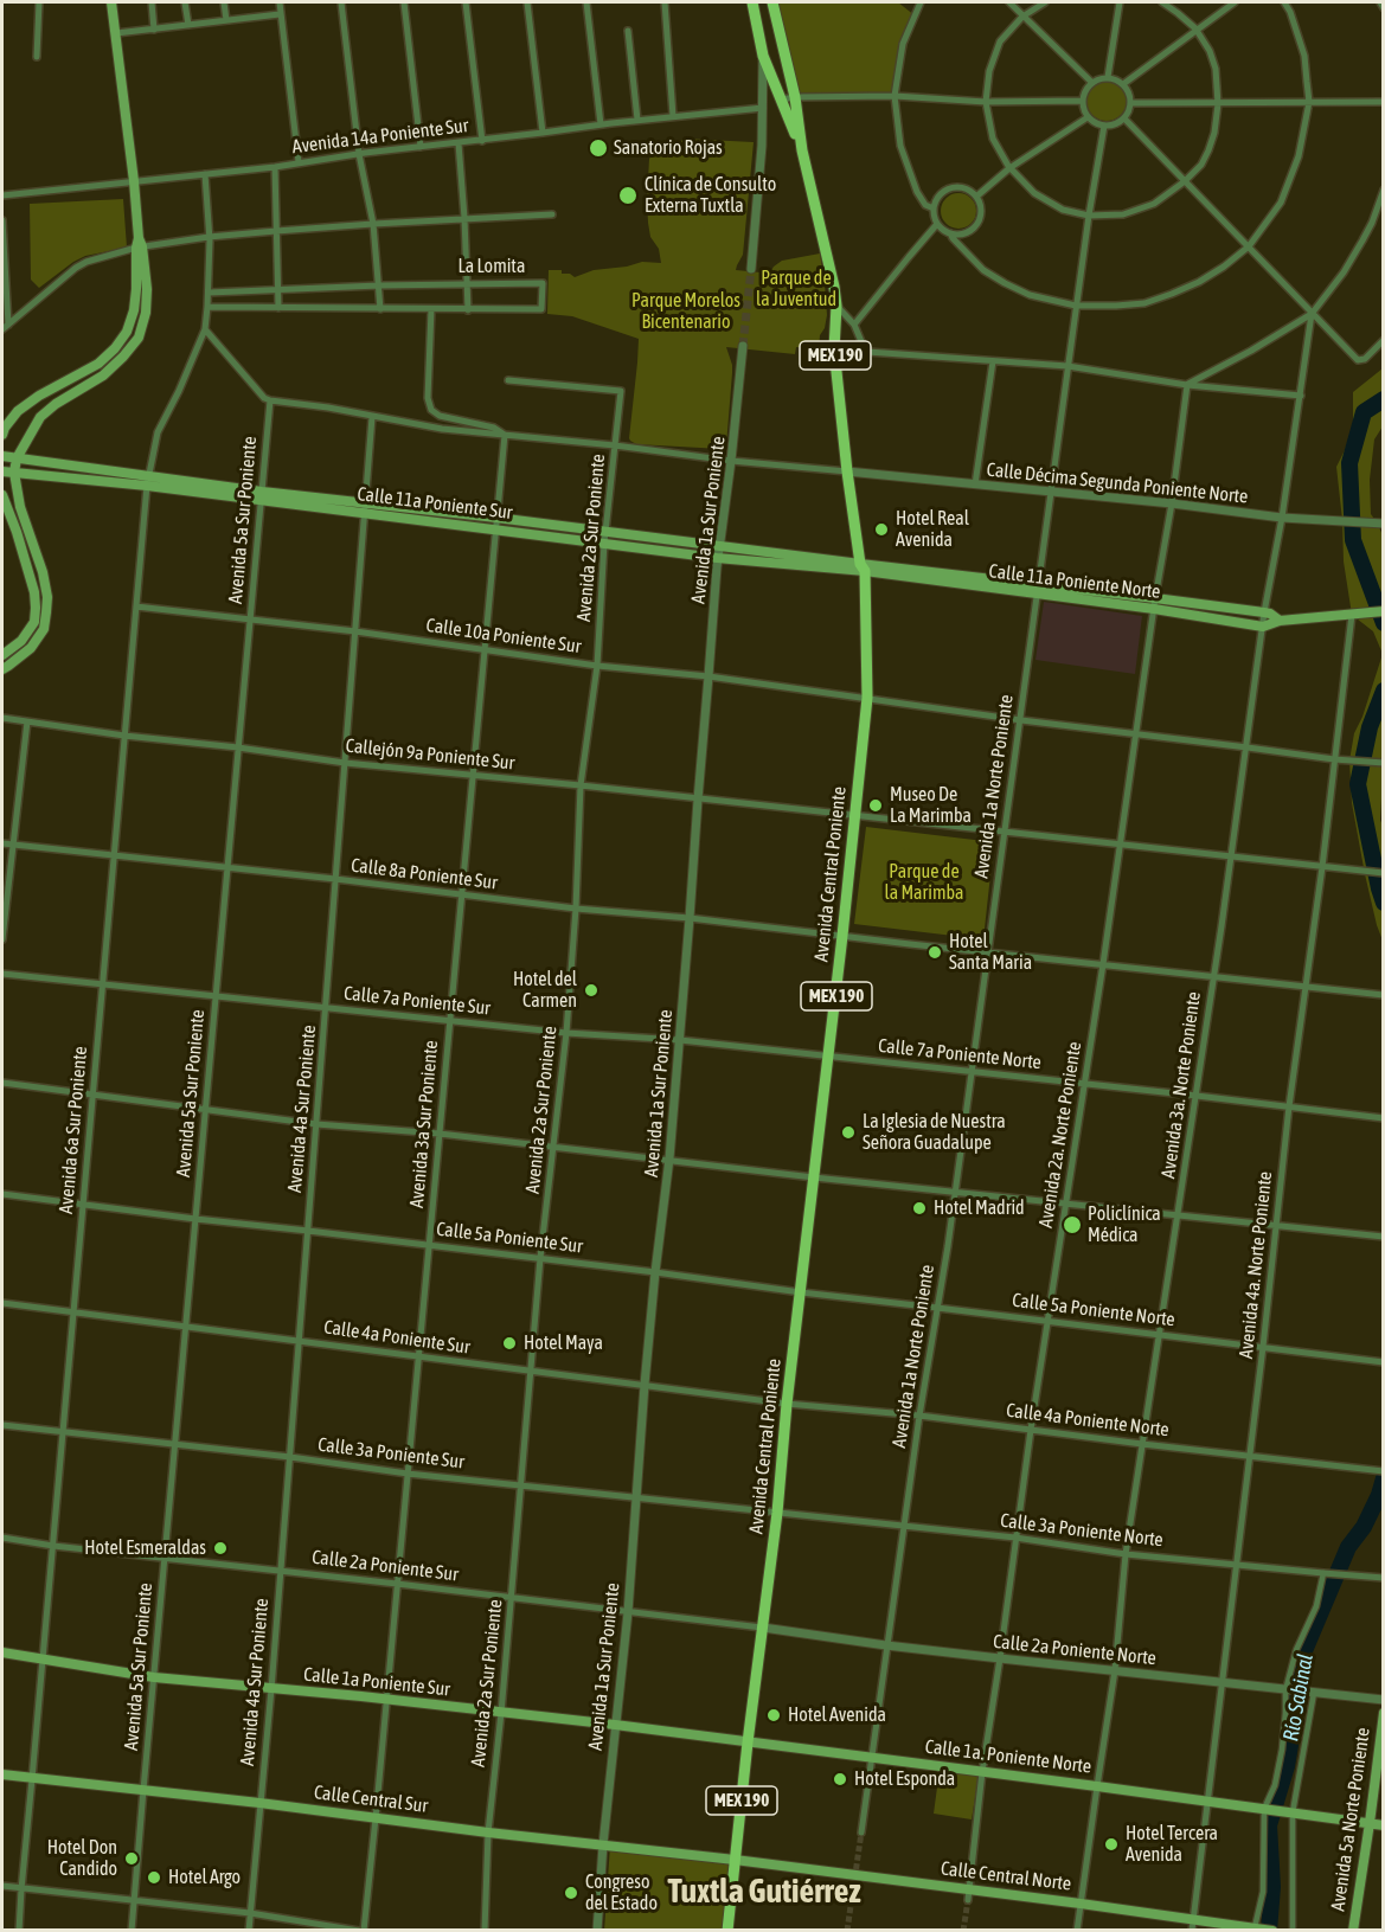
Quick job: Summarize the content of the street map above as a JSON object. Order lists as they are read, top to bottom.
{
  "streets": {
    "main road": [
      "MEX 190",
      "Calle 11a Poniente Sur",
      "Calle 11a Poniente Norte",
      "Avenida Central Poniente",
      "Calle 1a Poniente Sur",
      "Calle 1a. Poniente Norte",
      "Calle Central Sur",
      "Avenida 5a Norte Poniente",
      "Calle Central Norte"
    ],
    "street": [
      "Avenida 14a Poniente Sur",
      "La Lomita",
      "Calle Décima Segunda Poniente Norte",
      "Avenida 5a Sur Poniente",
      "Avenida 1a Sur Poniente",
      "Avenida 2a Sur Poniente",
      "Calle 10a Poniente Sur",
      "Callejón 9a Poniente Sur",
      "Avenida 1a Norte Poniente",
      "Calle 8a Poniente Sur",
      "Calle 7a Poniente Sur",
      "Calle 7a Poniente Norte",
      "Avenida 3a. Norte Poniente",
      "Avenida 4a Sur Poniente",
      "Avenida 3a Sur Poniente",
      "Avenida 6a Sur Poniente",
      "Avenida 2a. Norte Poniente",
      "Calle 5a Poniente Sur",
      "Avenida 4a. Norte Poniente",
      "Calle 5a Poniente Norte",
      "Calle 4a Poniente Sur",
      "Calle 4a Poniente Norte",
      "Calle 3a Poniente Sur",
      "Calle 3a Poniente Norte",
      "Calle 2a Poniente Sur",
      "Calle 2a Poniente Norte"
    ]
  },
  "crossings": [
    ["Avenida 14a Poniente Sur", "Avenida 6a Sur Poniente"],
    ["La Lomita", "Avenida 6a Sur Poniente"],
    ["MEX 190", "Avenida Central Poniente"],
    ["MEX 190", "Calle Central Sur"],
    ["MEX 190", "Calle Central Norte"],
    ["Calle Décima Segunda Poniente Norte", "Avenida 1a Norte Poniente"],
    ["Calle Décima Segunda Poniente Norte", "Avenida Central Poniente"],
    ["Calle Décima Segunda Poniente Norte", "Avenida 3a. Norte Poniente"],
    ["Calle Décima Segunda Poniente Norte", "Avenida 2a. Norte Poniente"],
    ["Calle 11a Poniente Sur", "Avenida 5a Sur Poniente"],
    ["Calle 11a Poniente Sur", "Avenida 1a Sur Poniente"],
    ["Calle 11a Poniente Sur", "Avenida 2a Sur Poniente"],
    ["Calle 11a Poniente Sur", "Calle 11a Poniente Norte"],
    ["Calle 11a Poniente Sur", "Avenida Central Poniente"],
    ["Calle 11a Poniente Sur", "Avenida 4a Sur Poniente"],
    ["Calle 11a Poniente Sur", "Avenida 3a Sur Poniente"],
    ["Calle 11a Poniente Sur", "Avenida 6a Sur Poniente"],
    ["Avenida 5a Sur Poniente", "Calle 10a Poniente Sur"],
    ["Avenida 5a Sur Poniente", "Callejón 9a Poniente Sur"],
    ["Avenida 5a Sur Poniente", "Calle 8a Poniente Sur"],
    ["Avenida 5a Sur Poniente", "Calle 7a Poniente Sur"],
    ["Avenida 5a Sur Poniente", "Calle 5a Poniente Sur"],
    ["Avenida 5a Sur Poniente", "Calle 4a Poniente Sur"],
    ["Avenida 5a Sur Poniente", "Calle 3a Poniente Sur"],
    ["Avenida 5a Sur Poniente", "Calle 2a Poniente Sur"],
    ["Avenida 5a Sur Poniente", "Calle 1a Poniente Sur"],
    ["Avenida 5a Sur Poniente", "Calle Central Sur"],
    ["Avenida 1a Sur Poniente", "Calle 10a Poniente Sur"],
    ["Avenida 1a Sur Poniente", "Callejón 9a Poniente Sur"],
    ["Avenida 1a Sur Poniente", "Calle 8a Poniente Sur"],
    ["Avenida 1a Sur Poniente", "Calle 7a Poniente Sur"],
    ["Avenida 1a Sur Poniente", "Calle 5a Poniente Sur"],
    ["Avenida 1a Sur Poniente", "Calle 4a Poniente Sur"],
    ["Avenida 1a Sur Poniente", "Calle 3a Poniente Sur"],
    ["Avenida 1a Sur Poniente", "Calle 2a Poniente Sur"],
    ["Avenida 1a Sur Poniente", "Calle 1a Poniente Sur"],
    ["Avenida 1a Sur Poniente", "Calle Central Sur"],
    ["Avenida 2a Sur Poniente", "Calle 10a Poniente Sur"],
    ["Avenida 2a Sur Poniente", "Callejón 9a Poniente Sur"],
    ["Avenida 2a Sur Poniente", "Calle 8a Poniente Sur"],
    ["Avenida 2a Sur Poniente", "Calle 7a Poniente Sur"],
    ["Avenida 2a Sur Poniente", "Calle 5a Poniente Sur"],
    ["Avenida 2a Sur Poniente", "Calle 4a Poniente Sur"],
    ["Avenida 2a Sur Poniente", "Calle 3a Poniente Sur"],
    ["Avenida 2a Sur Poniente", "Calle 2a Poniente Sur"],
    ["Avenida 2a Sur Poniente", "Calle 1a Poniente Sur"],
    ["Avenida 2a Sur Poniente", "Calle Central Sur"],
    ["Calle 11a Poniente Norte", "Avenida 1a Norte Poniente"],
    ["Calle 11a Poniente Norte", "Avenida Central Poniente"],
    ["Calle 11a Poniente Norte", "Avenida 3a. Norte Poniente"],
    ["Calle 11a Poniente Norte", "Avenida 2a. Norte Poniente"],
    ["Calle 11a Poniente Norte", "Avenida 4a. Norte Poniente"],
    ["Calle 10a Poniente Sur", "Avenida 1a Norte Poniente"],
    ["Calle 10a Poniente Sur", "Avenida Central Poniente"],
    ["Calle 10a Poniente Sur", "Avenida 3a. Norte Poniente"],
    ["Calle 10a Poniente Sur", "Avenida 4a Sur Poniente"],
    ["Calle 10a Poniente Sur", "Avenida 3a Sur Poniente"],
    ["Calle 10a Poniente Sur", "Avenida 6a Sur Poniente"],
    ["Calle 10a Poniente Sur", "Avenida 2a. Norte Poniente"],
    ["Calle 10a Poniente Sur", "Avenida 4a. Norte Poniente"],
    ["Callejón 9a Poniente Sur", "Avenida 1a Norte Poniente"],
    ["Callejón 9a Poniente Sur", "Avenida Central Poniente"],
    ["Callejón 9a Poniente Sur", "Avenida 3a. Norte Poniente"],
    ["Callejón 9a Poniente Sur", "Avenida 4a Sur Poniente"],
    ["Callejón 9a Poniente Sur", "Avenida 3a Sur Poniente"],
    ["Callejón 9a Poniente Sur", "Avenida 6a Sur Poniente"],
    ["Callejón 9a Poniente Sur", "Avenida 2a. Norte Poniente"],
    ["Callejón 9a Poniente Sur", "Avenida 4a. Norte Poniente"],
    ["Avenida 1a Norte Poniente", "Calle 8a Poniente Sur"],
    ["Avenida 1a Norte Poniente", "Calle 7a Poniente Norte"],
    ["Avenida 1a Norte Poniente", "Calle 5a Poniente Norte"],
    ["Avenida 1a Norte Poniente", "Calle 4a Poniente Norte"],
    ["Avenida 1a Norte Poniente", "Calle 3a Poniente Norte"],
    ["Avenida 1a Norte Poniente", "Calle 2a Poniente Norte"],
    ["Avenida 1a Norte Poniente", "Calle 1a. Poniente Norte"],
    ["Calle 8a Poniente Sur", "Avenida Central Poniente"],
    ["Calle 8a Poniente Sur", "Avenida 3a. Norte Poniente"],
    ["Calle 8a Poniente Sur", "Avenida 4a Sur Poniente"],
    ["Calle 8a Poniente Sur", "Avenida 3a Sur Poniente"],
    ["Calle 8a Poniente Sur", "Avenida 6a Sur Poniente"],
    ["Calle 8a Poniente Sur", "Avenida 2a. Norte Poniente"],
    ["Calle 8a Poniente Sur", "Avenida 4a. Norte Poniente"],
    ["Avenida Central Poniente", "Calle 7a Poniente Sur"],
    ["Avenida Central Poniente", "Calle 7a Poniente Norte"],
    ["Avenida Central Poniente", "Calle 5a Poniente Sur"],
    ["Avenida Central Poniente", "Calle 5a Poniente Norte"],
    ["Avenida Central Poniente", "Calle 4a Poniente Sur"],
    ["Avenida Central Poniente", "Calle 4a Poniente Norte"],
    ["Avenida Central Poniente", "Calle 3a Poniente Sur"],
    ["Avenida Central Poniente", "Calle 3a Poniente Norte"],
    ["Avenida Central Poniente", "Calle 2a Poniente Sur"],
    ["Avenida Central Poniente", "Calle 2a Poniente Norte"],
    ["Avenida Central Poniente", "Calle 1a Poniente Sur"],
    ["Avenida Central Poniente", "Calle 1a. Poniente Norte"],
    ["Avenida Central Poniente", "Calle Central Sur"],
    ["Avenida Central Poniente", "Calle Central Norte"],
    ["Calle 7a Poniente Sur", "Calle 7a Poniente Norte"],
    ["Calle 7a Poniente Sur", "Avenida 4a Sur Poniente"],
    ["Calle 7a Poniente Sur", "Avenida 3a Sur Poniente"],
    ["Calle 7a Poniente Sur", "Avenida 6a Sur Poniente"],
    ["Calle 7a Poniente Norte", "Avenida 3a. Norte Poniente"],
    ["Calle 7a Poniente Norte", "Avenida 2a. Norte Poniente"],
    ["Calle 7a Poniente Norte", "Avenida 4a. Norte Poniente"],
    ["Avenida 3a. Norte Poniente", "Calle 5a Poniente Norte"],
    ["Avenida 3a. Norte Poniente", "Calle 4a Poniente Norte"],
    ["Avenida 3a. Norte Poniente", "Calle 3a Poniente Norte"],
    ["Avenida 3a. Norte Poniente", "Calle 2a Poniente Norte"],
    ["Avenida 3a. Norte Poniente", "Calle 1a. Poniente Norte"],
    ["Avenida 3a. Norte Poniente", "Calle Central Norte"],
    ["Avenida 4a Sur Poniente", "Calle 5a Poniente Sur"],
    ["Avenida 4a Sur Poniente", "Calle 4a Poniente Sur"],
    ["Avenida 4a Sur Poniente", "Calle 3a Poniente Sur"],
    ["Avenida 4a Sur Poniente", "Calle 2a Poniente Sur"],
    ["Avenida 4a Sur Poniente", "Calle 1a Poniente Sur"],
    ["Avenida 4a Sur Poniente", "Calle Central Sur"],
    ["Avenida 3a Sur Poniente", "Calle 5a Poniente Sur"],
    ["Avenida 3a Sur Poniente", "Calle 4a Poniente Sur"],
    ["Avenida 3a Sur Poniente", "Calle 3a Poniente Sur"],
    ["Avenida 3a Sur Poniente", "Calle 2a Poniente Sur"],
    ["Avenida 3a Sur Poniente", "Calle 1a Poniente Sur"],
    ["Avenida 3a Sur Poniente", "Calle Central Sur"],
    ["Avenida 6a Sur Poniente", "Calle 5a Poniente Sur"],
    ["Avenida 6a Sur Poniente", "Calle 4a Poniente Sur"],
    ["Avenida 6a Sur Poniente", "Calle 3a Poniente Sur"],
    ["Avenida 6a Sur Poniente", "Calle 2a Poniente Sur"],
    ["Avenida 6a Sur Poniente", "Calle 1a Poniente Sur"],
    ["Avenida 6a Sur Poniente", "Calle Central Sur"],
    ["Avenida 2a. Norte Poniente", "Calle 5a Poniente Norte"],
    ["Avenida 2a. Norte Poniente", "Calle 4a Poniente Norte"],
    ["Avenida 2a. Norte Poniente", "Calle 3a Poniente Norte"],
    ["Avenida 2a. Norte Poniente", "Calle 2a Poniente Norte"],
    ["Avenida 2a. Norte Poniente", "Calle 1a. Poniente Norte"],
    ["Avenida 2a. Norte Poniente", "Calle Central Norte"],
    ["Calle 5a Poniente Sur", "Calle 5a Poniente Norte"],
    ["Avenida 4a. Norte Poniente", "Calle 5a Poniente Norte"],
    ["Avenida 4a. Norte Poniente", "Calle 4a Poniente Norte"],
    ["Avenida 4a. Norte Poniente", "Calle 3a Poniente Norte"],
    ["Avenida 4a. Norte Poniente", "Calle 2a Poniente Norte"],
    ["Avenida 4a. Norte Poniente", "Calle 1a. Poniente Norte"],
    ["Avenida 4a. Norte Poniente", "Calle Central Norte"],
    ["Calle 4a Poniente Sur", "Calle 4a Poniente Norte"],
    ["Calle 3a Poniente Sur", "Calle 3a Poniente Norte"],
    ["Calle 2a Poniente Sur", "Calle 2a Poniente Norte"],
    ["Calle 1a Poniente Sur", "Calle 1a. Poniente Norte"],
    ["Calle 1a. Poniente Norte", "Avenida 5a Norte Poniente"],
    ["Calle Central Sur", "Calle Central Norte"]
  ],
  "districts": ["Tuxtla Gutiérrez"],
  "water": ["Río Sabinal"],
  "parks": ["Parque de la Juventud", "Parque Morelos Bicentenario", "Parque de la Marimba"],
  "places": [
    "Sanatorio Rojas",
    "Clínica de Consulto Externa Tuxtla",
    "Hotel Real Avenida",
    "Museo De La Marimba",
    "Hotel Santa Maria",
    "Hotel del Carmen",
    "La Iglesia de Nuestra Señora Guadalupe",
    "Hotel Madrid",
    "Policlínica Médica",
    "Hotel Maya",
    "Hotel Esmeraldas",
    "Hotel Avenida",
    "Hotel Esponda",
    "Hotel Tercera Avenida",
    "Hotel Don Candido",
    "Hotel Argo",
    "Congreso del Estado"
  ]
}
